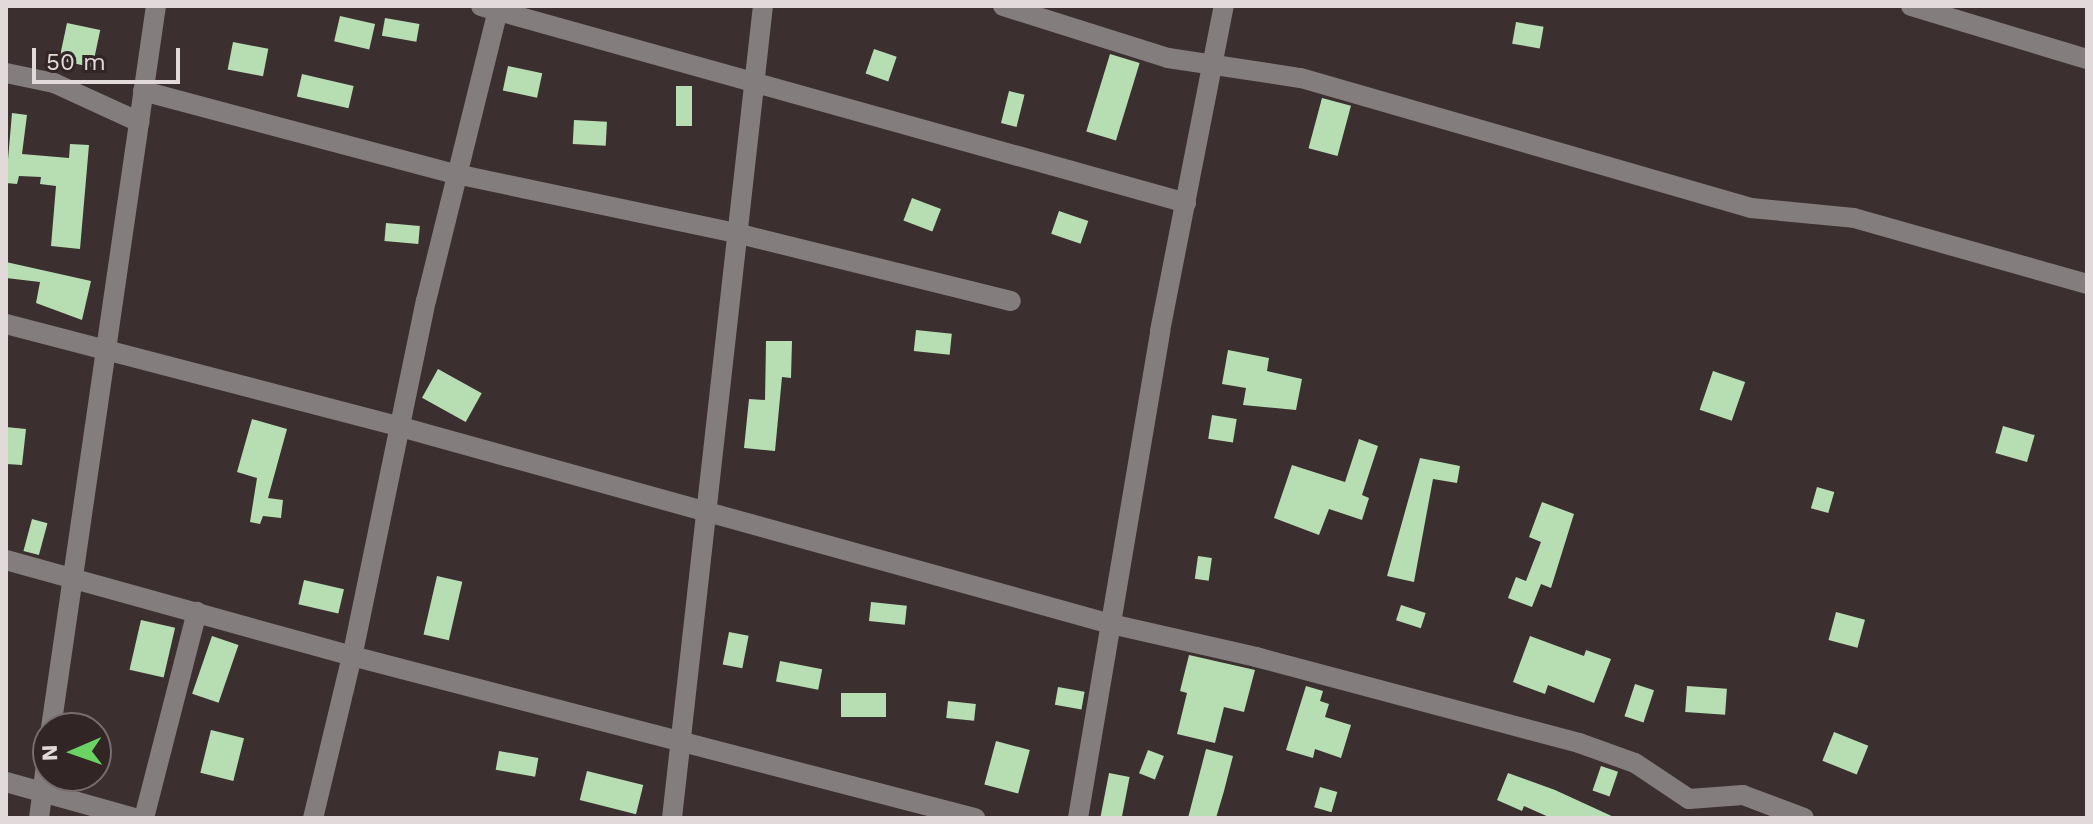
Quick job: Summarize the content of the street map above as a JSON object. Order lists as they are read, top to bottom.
{
  "scale_bar": "50 m",
  "north": "left"
}
